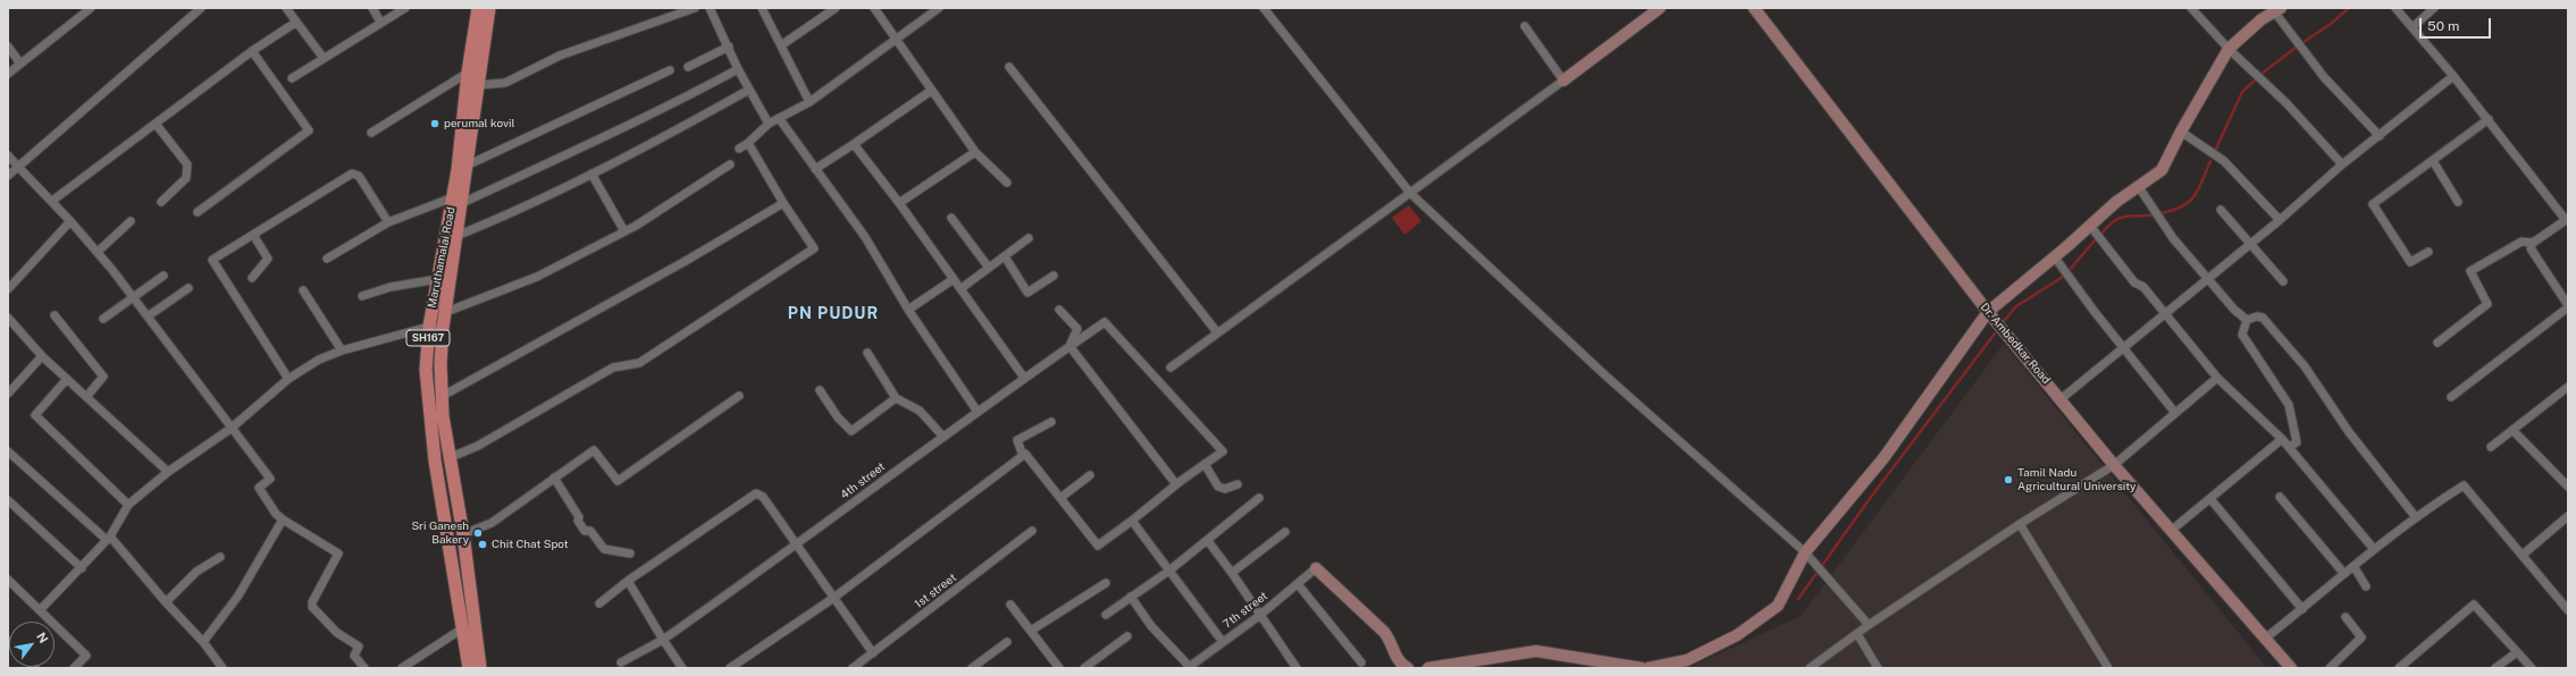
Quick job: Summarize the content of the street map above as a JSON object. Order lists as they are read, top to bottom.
{
  "streets": {
    "main road": ["Maruthamalai Road", "SH167"],
    "street": [
      "Dr. Ambedkar Road",
      "4th street",
      "1st street",
      "7th street"
    ]
  },
  "districts": ["PN PUDUR"],
  "places": [
    "perumal kovil",
    "Tamil Nadu Agricultural University",
    "Sri Ganesh Bakery",
    "Chit Chat Spot"
  ],
  "scale_bar": "50 m",
  "north": "top right"
}
